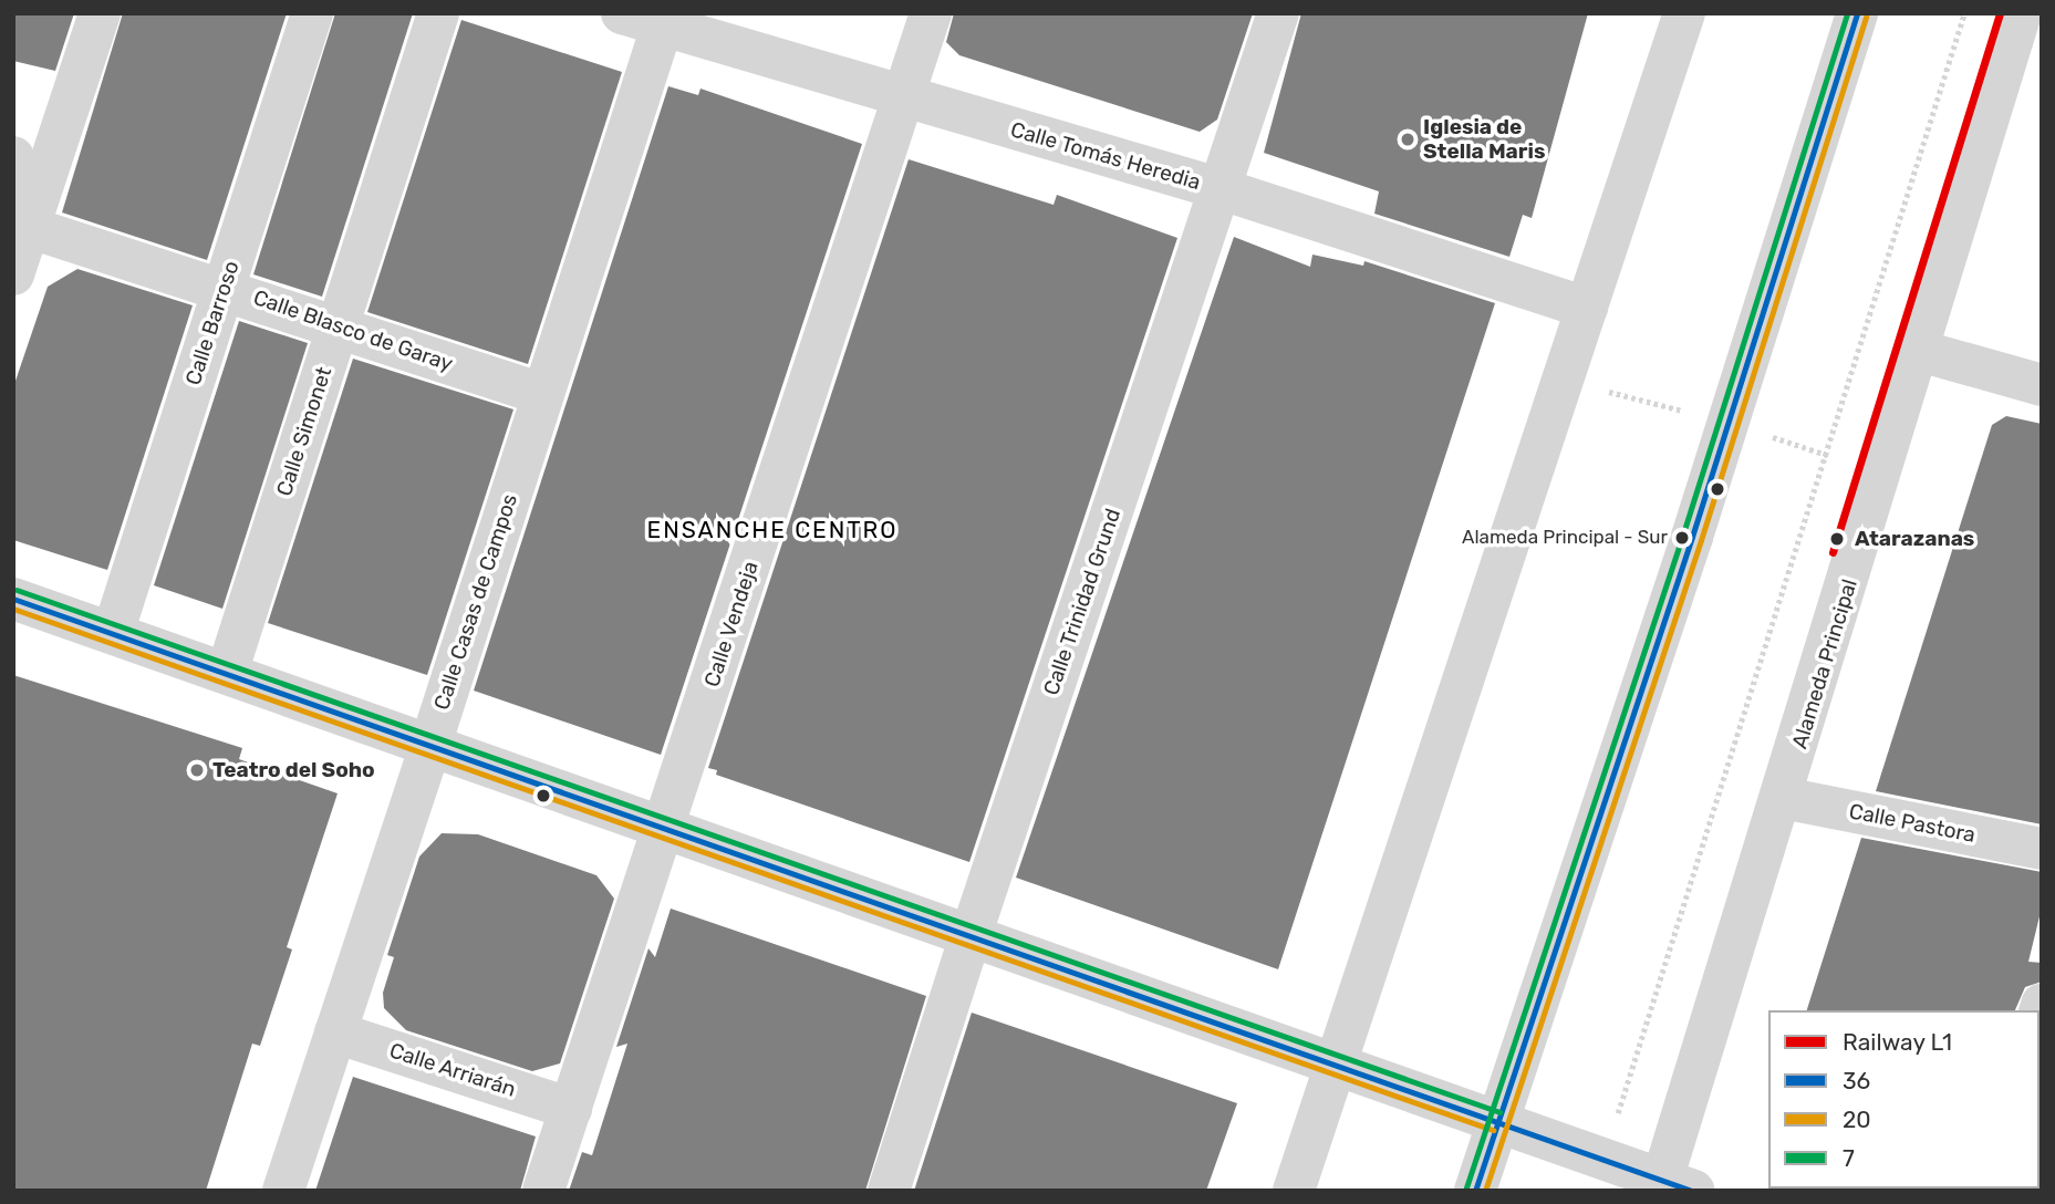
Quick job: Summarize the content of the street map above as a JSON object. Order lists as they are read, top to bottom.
{
  "streets": {
    "street": [
      "Calle Tomás Heredia",
      "Calle Barroso",
      "Calle Blasco de Garay",
      "Calle Simonet",
      "Calle Casas de Campos",
      "Calle Trinidad Grund",
      "Calle Vendeja",
      "Alameda Principal",
      "Calle Pastora",
      "Calle Arriarán"
    ]
  },
  "crossings": [
    ["Calle Tomás Heredia", "Calle Casas de Campos"],
    ["Calle Tomás Heredia", "Calle Trinidad Grund"],
    ["Calle Tomás Heredia", "Calle Vendeja"],
    ["Calle Barroso", "Calle Blasco de Garay"],
    ["Calle Barroso", "Alameda Principal"],
    ["Calle Blasco de Garay", "Calle Simonet"],
    ["Calle Blasco de Garay", "Calle Casas de Campos"],
    ["Calle Simonet", "Alameda Principal"],
    ["Calle Casas de Campos", "Alameda Principal"],
    ["Calle Casas de Campos", "Calle Arriarán"],
    ["Calle Trinidad Grund", "Alameda Principal"],
    ["Calle Vendeja", "Alameda Principal"],
    ["Calle Vendeja", "Calle Arriarán"],
    ["Alameda Principal", "Calle Pastora"]
  ],
  "districts": ["ENSANCHE CENTRO"],
  "places": [
    "Iglesia de Stella Maris",
    "Alameda Principal - Sur",
    "Atarazanas",
    "Teatro del Soho"
  ],
  "lines": [
    "rail line L1",
    "transit line 36",
    "transit line 7",
    "transit line 20"
  ],
  "legend": [
    "Railway L1",
    "36",
    "20",
    "7"
  ]
}
